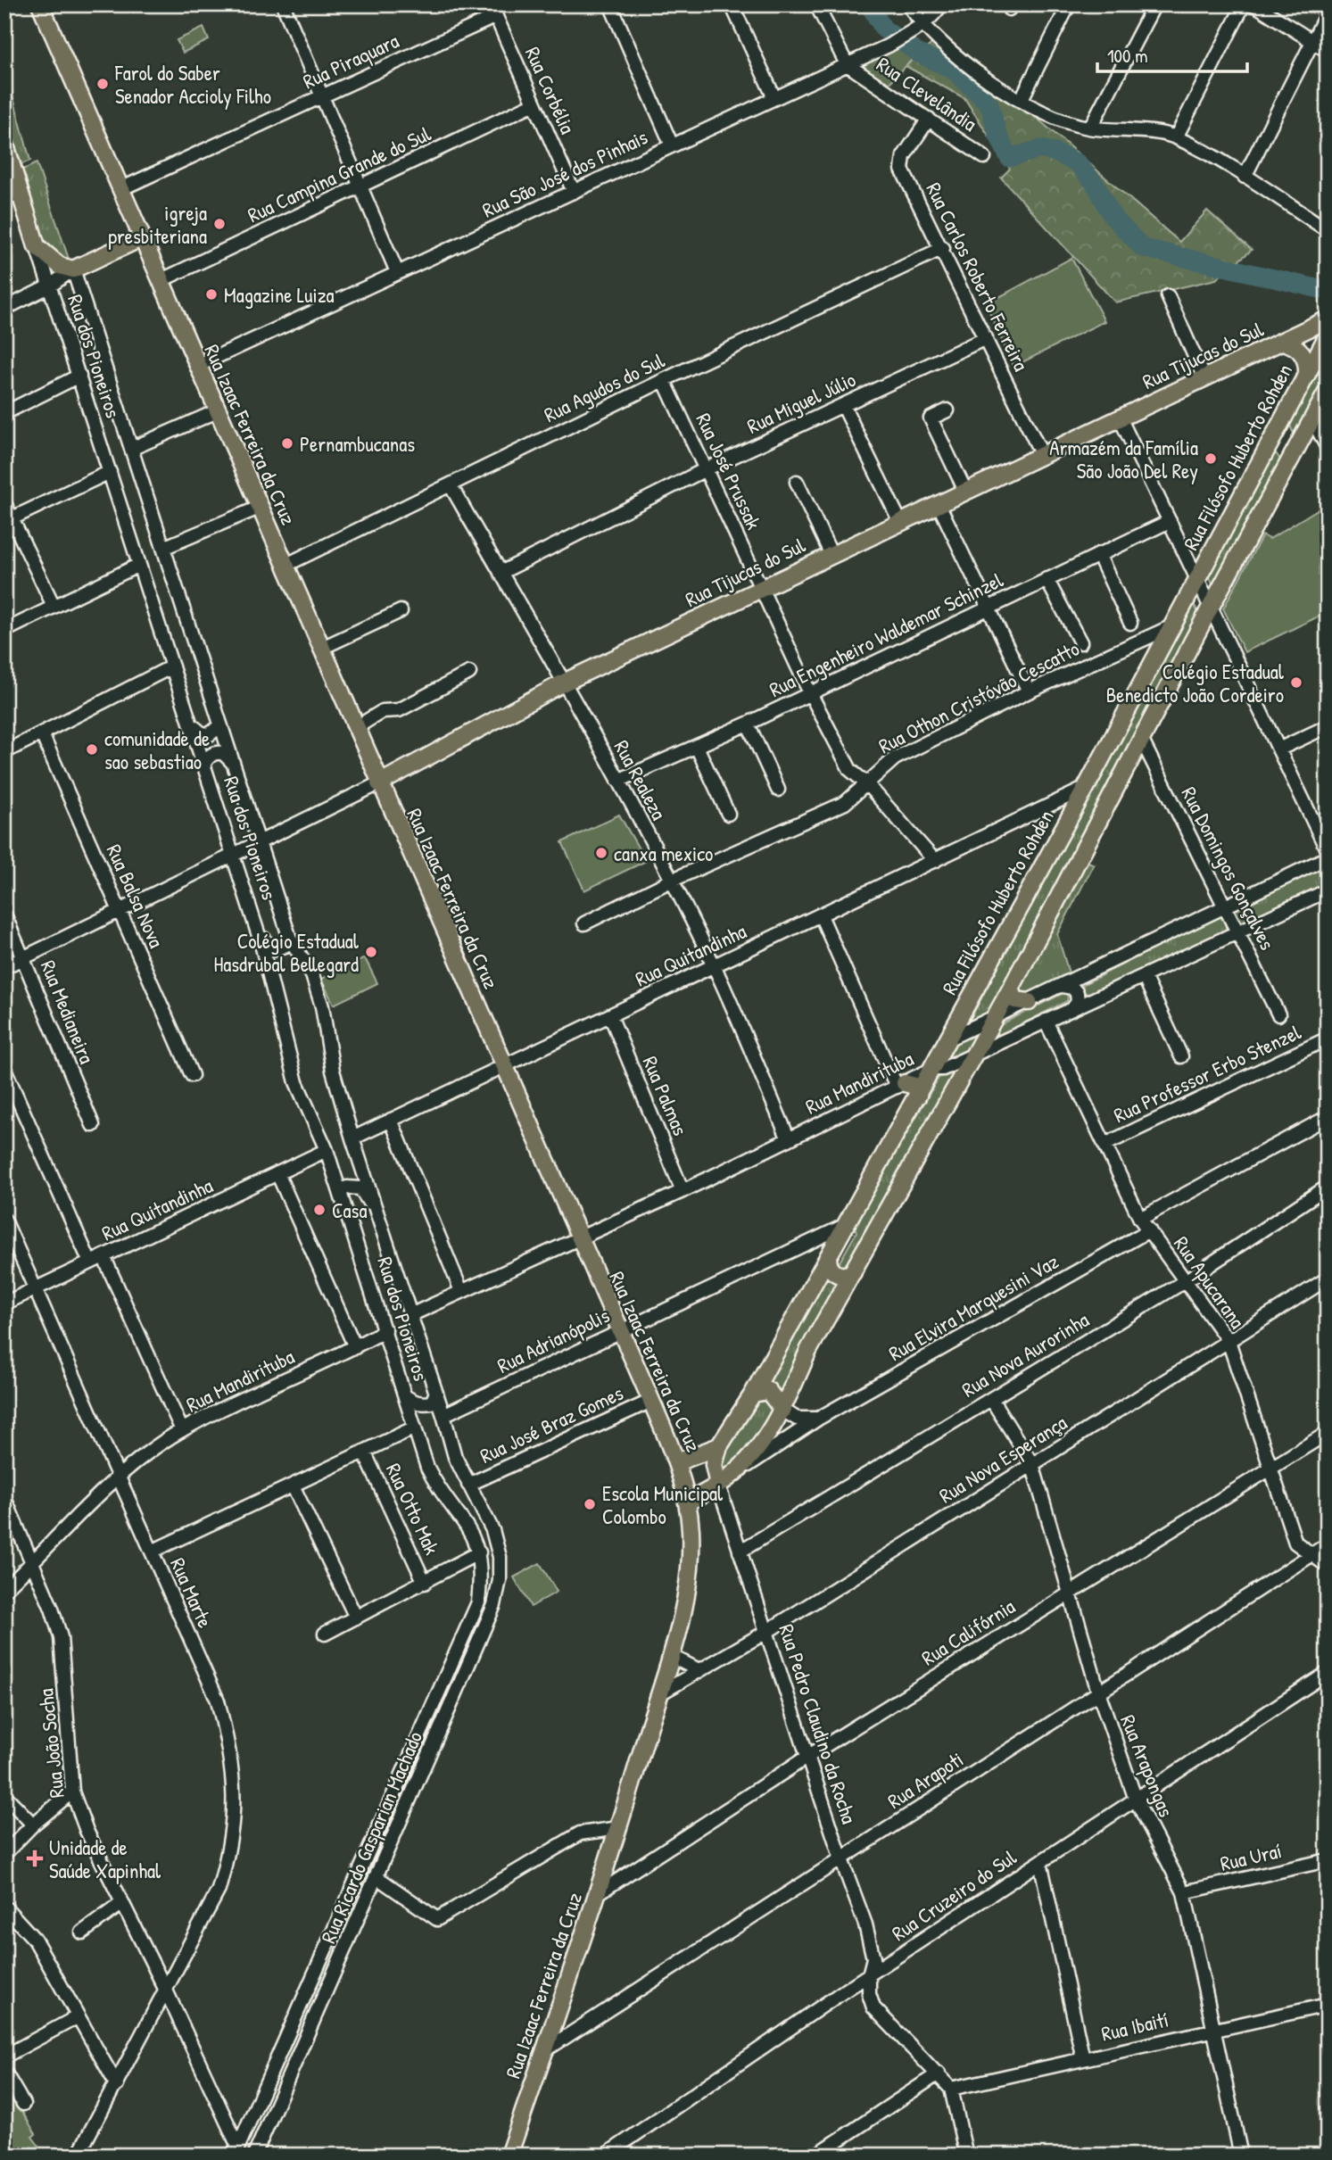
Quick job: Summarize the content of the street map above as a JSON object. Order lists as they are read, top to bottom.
{
  "streets": {
    "main road": [
      "Rua Tijucas do Sul",
      "Rua dos Pioneiros",
      "Rua Izaac Ferreira da Cruz",
      "Rua Filósofo Huberto Rohden"
    ],
    "street": [
      "Rua Piraquara",
      "Rua Corbélia",
      "Rua Clevelândia",
      "Rua São José dos Pinhais",
      "Rua Campina Grande do Sul",
      "Rua Carlos Roberto Ferreira",
      "Rua Agudos do Sul",
      "Rua Miguel Júlio",
      "Rua José Prussak",
      "Rua Engenheiro Waldemar Schinzel",
      "Rua Othon Cristóvão Cescatto",
      "Rua Realeza",
      "Rua Domingos Gonçalves",
      "Rua Balsa Nova",
      "Rua Quitandinha",
      "Rua Medianeira",
      "Rua Professor Erbo Stenzel",
      "Rua Mandirituba",
      "Rua Palmas",
      "Rua Apucarana",
      "Rua Elvira Marquesini Vaz",
      "Rua Adrianópolis",
      "Rua Nova Aurorinha",
      "Rua José Braz Gomes",
      "Rua Nova Esperança",
      "Rua Otto Mak",
      "Rua Marte",
      "Rua Califórnia",
      "Rua Pedro Claudino da Rocha",
      "Rua João Socha",
      "Rua Arapongas",
      "Rua Arapoti",
      "Rua Ricardo Gasparian Machado",
      "Rua Uraí",
      "Rua Cruzeiro do Sul",
      "Rua Ibaití"
    ]
  },
  "crossings": [
    ["Rua Piraquara", "Rua Corbélia"],
    ["Rua Piraquara", "Rua Izaac Ferreira da Cruz"],
    ["Rua Corbélia", "Rua São José dos Pinhais"],
    ["Rua Corbélia", "Rua Campina Grande do Sul"],
    ["Rua Clevelândia", "Rua São José dos Pinhais"],
    ["Rua Clevelândia", "Rua Carlos Roberto Ferreira"],
    ["Rua São José dos Pinhais", "Rua Izaac Ferreira da Cruz"],
    ["Rua Campina Grande do Sul", "Rua Izaac Ferreira da Cruz"],
    ["Rua Carlos Roberto Ferreira", "Rua Tijucas do Sul"],
    ["Rua Carlos Roberto Ferreira", "Rua Agudos do Sul"],
    ["Rua Carlos Roberto Ferreira", "Rua Miguel Júlio"],
    ["Rua Tijucas do Sul", "Rua dos Pioneiros"],
    ["Rua Tijucas do Sul", "Rua Izaac Ferreira da Cruz"],
    ["Rua Tijucas do Sul", "Rua Filósofo Huberto Rohden"],
    ["Rua Tijucas do Sul", "Rua José Prussak"],
    ["Rua Tijucas do Sul", "Rua Realeza"],
    ["Rua Tijucas do Sul", "Rua Balsa Nova"],
    ["Rua Tijucas do Sul", "Rua Medianeira"],
    ["Rua dos Pioneiros", "Rua Quitandinha"],
    ["Rua dos Pioneiros", "Rua Mandirituba"],
    ["Rua dos Pioneiros", "Rua Adrianópolis"],
    ["Rua dos Pioneiros", "Rua José Braz Gomes"],
    ["Rua dos Pioneiros", "Rua Ricardo Gasparian Machado"],
    ["Rua Agudos do Sul", "Rua Izaac Ferreira da Cruz"],
    ["Rua Agudos do Sul", "Rua José Prussak"],
    ["Rua Agudos do Sul", "Rua Realeza"],
    ["Rua Miguel Júlio", "Rua José Prussak"],
    ["Rua Miguel Júlio", "Rua Realeza"],
    ["Rua Izaac Ferreira da Cruz", "Rua Quitandinha"],
    ["Rua Izaac Ferreira da Cruz", "Rua Mandirituba"],
    ["Rua Izaac Ferreira da Cruz", "Rua Adrianópolis"],
    ["Rua Izaac Ferreira da Cruz", "Rua José Braz Gomes"],
    ["Rua Izaac Ferreira da Cruz", "Rua Nova Esperança"],
    ["Rua Izaac Ferreira da Cruz", "Rua Califórnia"],
    ["Rua Izaac Ferreira da Cruz", "Rua Arapoti"],
    ["Rua Filósofo Huberto Rohden", "Rua Othon Cristóvão Cescatto"],
    ["Rua Filósofo Huberto Rohden", "Rua Quitandinha"],
    ["Rua Filósofo Huberto Rohden", "Rua Mandirituba"],
    ["Rua Filósofo Huberto Rohden", "Rua Adrianópolis"],
    ["Rua José Prussak", "Rua Engenheiro Waldemar Schinzel"],
    ["Rua José Prussak", "Rua Othon Cristóvão Cescatto"],
    ["Rua José Prussak", "Rua Quitandinha"],
    ["Rua Engenheiro Waldemar Schinzel", "Rua Realeza"],
    ["Rua Othon Cristóvão Cescatto", "Rua Realeza"],
    ["Rua Realeza", "Rua Quitandinha"],
    ["Rua Realeza", "Rua Mandirituba"],
    ["Rua Domingos Gonçalves", "Rua Mandirituba"],
    ["Rua Quitandinha", "Rua Palmas"],
    ["Rua Quitandinha", "Rua Marte"],
    ["Rua Professor Erbo Stenzel", "Rua Apucarana"],
    ["Rua Mandirituba", "Rua Palmas"],
    ["Rua Mandirituba", "Rua Apucarana"],
    ["Rua Mandirituba", "Rua Marte"],
    ["Rua Mandirituba", "Rua João Socha"],
    ["Rua Apucarana", "Rua Elvira Marquesini Vaz"],
    ["Rua Apucarana", "Rua Nova Aurorinha"],
    ["Rua Apucarana", "Rua Nova Esperança"],
    ["Rua Apucarana", "Rua Califórnia"],
    ["Rua Apucarana", "Rua Arapoti"],
    ["Rua Elvira Marquesini Vaz", "Rua Pedro Claudino da Rocha"],
    ["Rua Nova Aurorinha", "Rua Pedro Claudino da Rocha"],
    ["Rua Nova Aurorinha", "Rua Arapongas"],
    ["Rua Nova Esperança", "Rua Pedro Claudino da Rocha"],
    ["Rua Nova Esperança", "Rua Arapongas"],
    ["Rua Marte", "Rua João Socha"],
    ["Rua Califórnia", "Rua Pedro Claudino da Rocha"],
    ["Rua Califórnia", "Rua Arapongas"],
    ["Rua Pedro Claudino da Rocha", "Rua Arapoti"],
    ["Rua Pedro Claudino da Rocha", "Rua Cruzeiro do Sul"],
    ["Rua Pedro Claudino da Rocha", "Rua Ibaití"],
    ["Rua João Socha", "Rua Ricardo Gasparian Machado"],
    ["Rua Arapongas", "Rua Arapoti"],
    ["Rua Arapongas", "Rua Uraí"],
    ["Rua Arapongas", "Rua Cruzeiro do Sul"],
    ["Rua Arapongas", "Rua Ibaití"]
  ],
  "places": {
    "other": [
      "Farol do Saber Senador Accioly Filho",
      "igreja presbiteriana",
      "Magazine Luiza",
      "Pernambucanas",
      "Armazém da Família São João Del Rey",
      "Colégio Estadual Benedicto João Cordeiro",
      "comunidade de sao sebastiao",
      "canxa mexico",
      "Colégio Estadual Hasdrubal Bellegard",
      "Casa",
      "Escola Municipal Colombo"
    ],
    "health": ["Unidade de Saúde Xapinhal"]
  },
  "scale_bar": "100 m"
}
